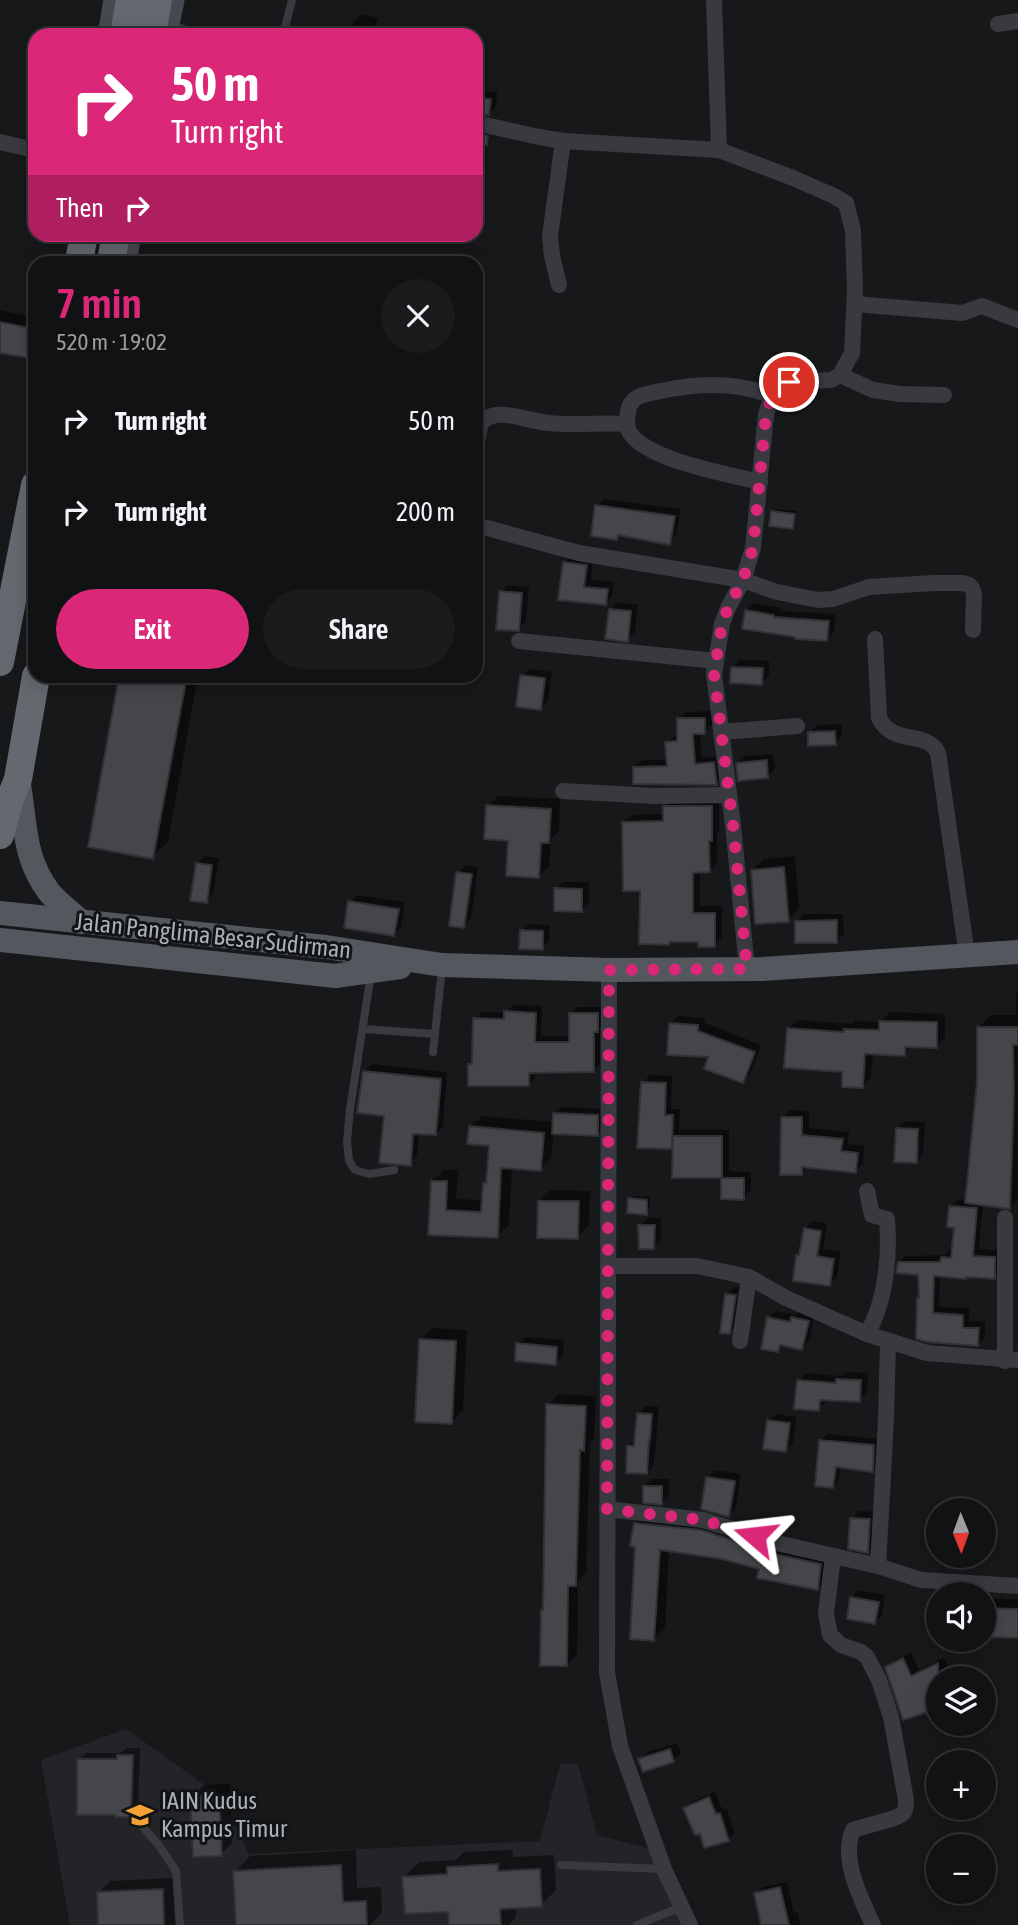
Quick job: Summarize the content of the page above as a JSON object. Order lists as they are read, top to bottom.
{
  "streets": {
    "main road": ["Jalan Panglima Besar Sudirman"]
  },
  "places": {
    "school or university": ["IAIN Kudus Kampus Timur"]
  },
  "north": "bottom",
  "page": {
    "turn": ["50 m", "Turn right"],
    "then": "Then",
    "heading": ["7 min", "520 m · 19:02"],
    "list": [
      {
        "name": "Turn right",
        "value": "50 m"
      },
      {
        "name": "Turn right",
        "value": "200 m"
      }
    ],
    "buttons": ["Exit", "Share"],
    "map_buttons": ["+", "−"]
  }
}
